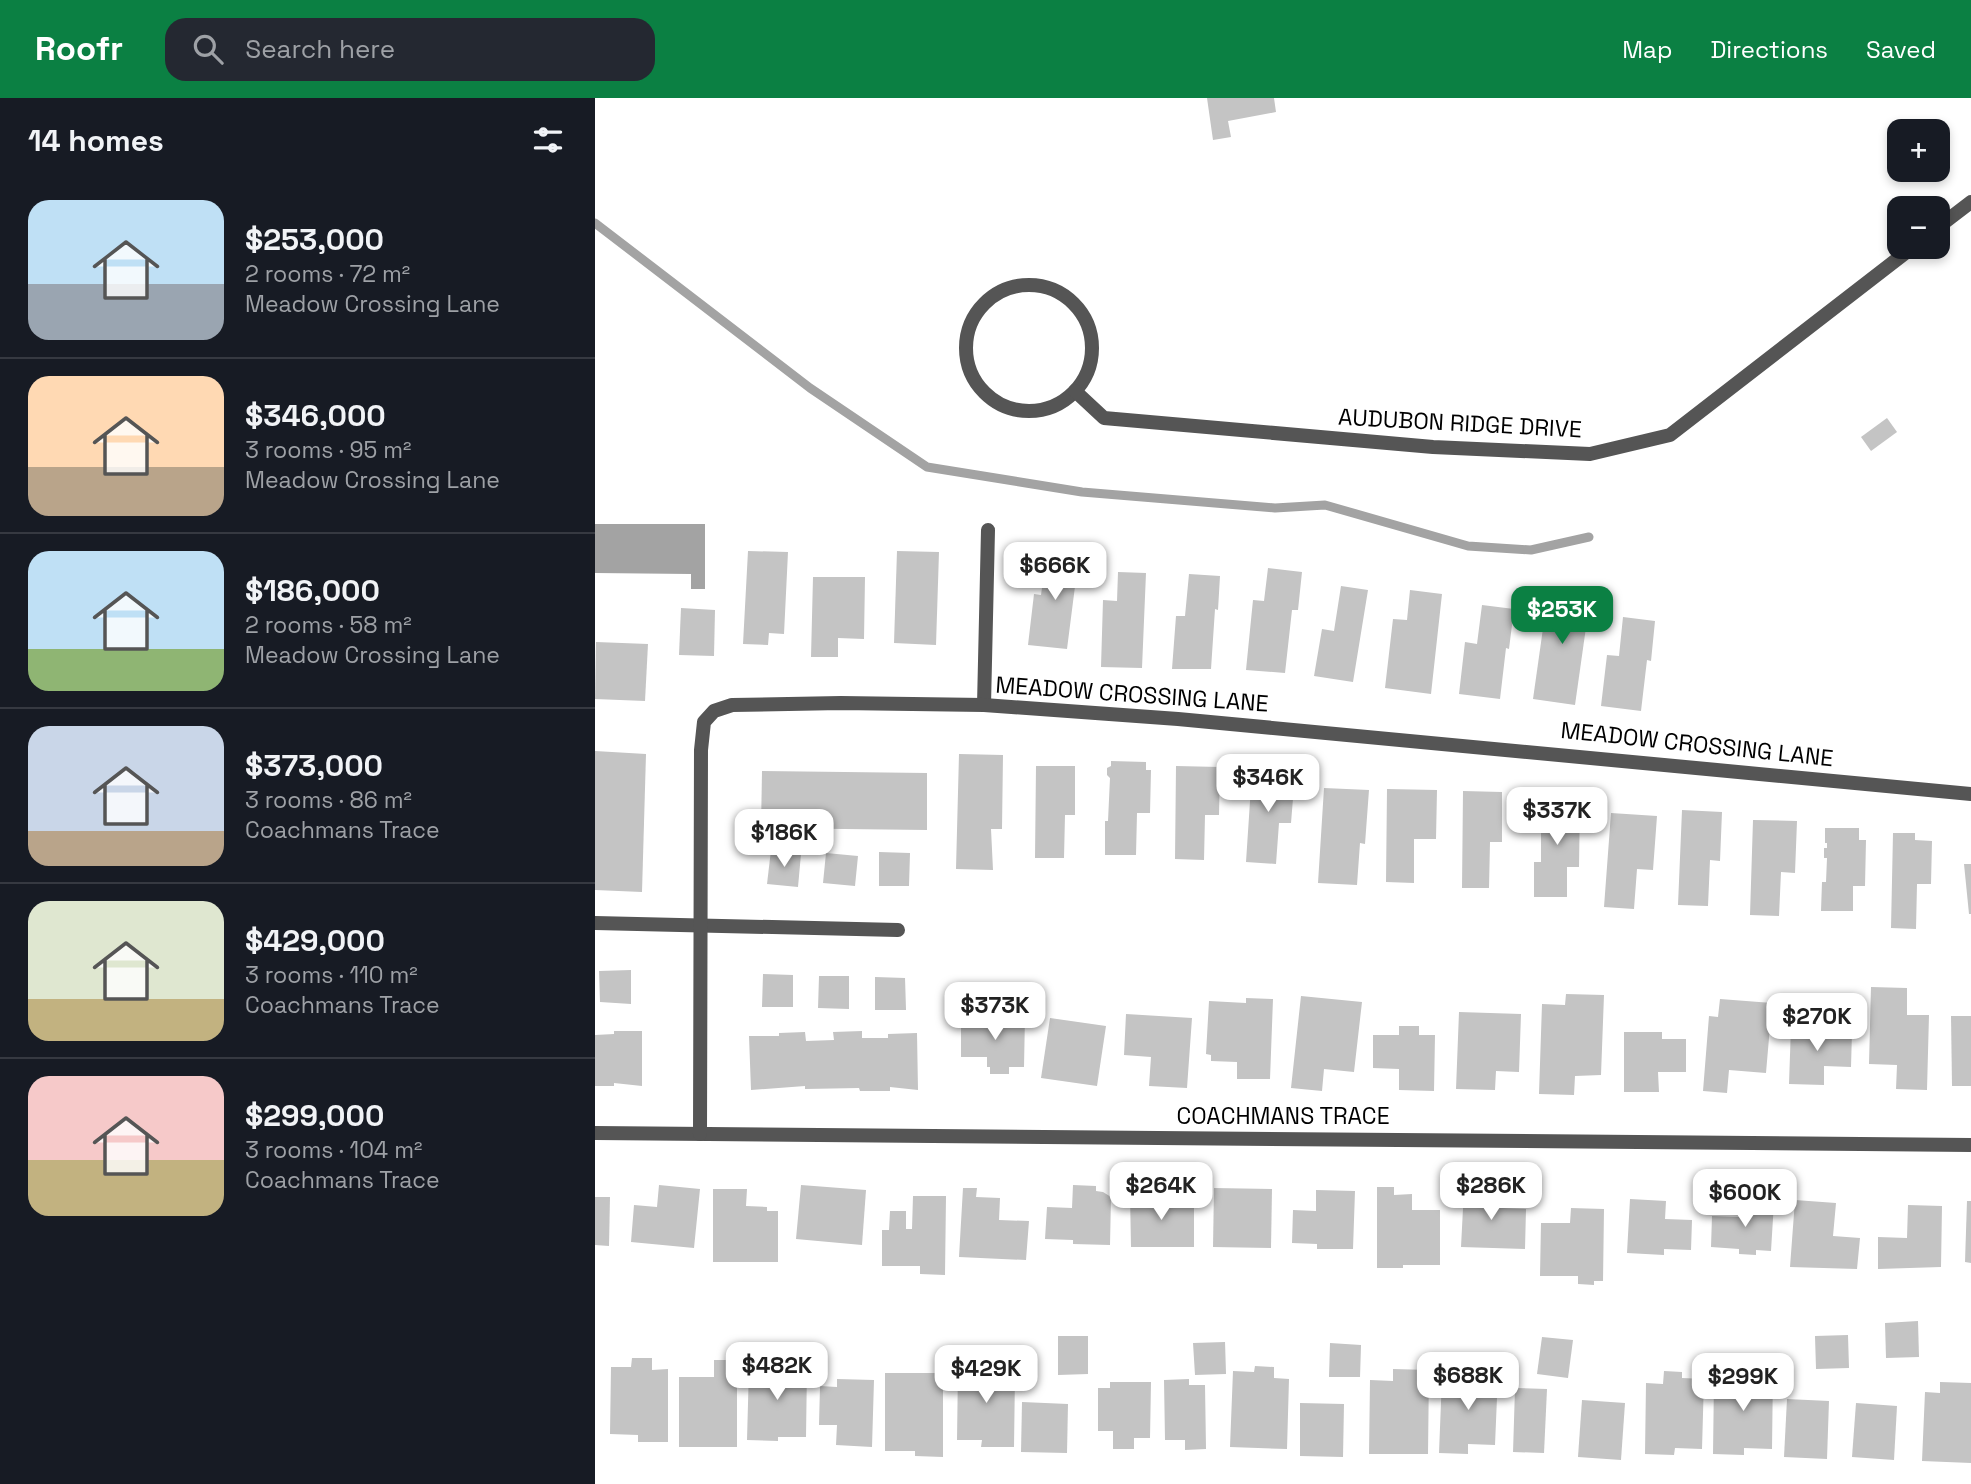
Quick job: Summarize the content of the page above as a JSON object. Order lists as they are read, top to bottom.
{
  "streets": {
    "street": ["AUDUBON RIDGE DRIVE", "MEADOW CROSSING LANE", "COACHMANS TRACE"]
  },
  "crossings": [
    ["MEADOW CROSSING LANE", "COACHMANS TRACE"]
  ],
  "page": {
    "header": "Roofr",
    "search": "Search here",
    "nav": ["Map", "Directions", "Saved"],
    "heading": "14 homes",
    "map_buttons": ["+", "−"],
    "list": [
      {
        "name": "$253,000",
        "note": "2 rooms · 72 m² · Meadow Crossing Lane"
      },
      {
        "name": "$346,000",
        "note": "3 rooms · 95 m² · Meadow Crossing Lane"
      },
      {
        "name": "$186,000",
        "note": "2 rooms · 58 m² · Meadow Crossing Lane"
      },
      {
        "name": "$373,000",
        "note": "3 rooms · 86 m² · Coachmans Trace"
      },
      {
        "name": "$429,000",
        "note": "3 rooms · 110 m² · Coachmans Trace"
      },
      {
        "name": "$299,000",
        "note": "3 rooms · 104 m² · Coachmans Trace"
      }
    ],
    "price": [
      "$666K",
      "$253K",
      "$346K",
      "$337K",
      "$186K",
      "$373K",
      "$270K",
      "$264K",
      "$286K",
      "$600K",
      "$482K",
      "$429K",
      "$688K",
      "$299K"
    ]
  }
}
